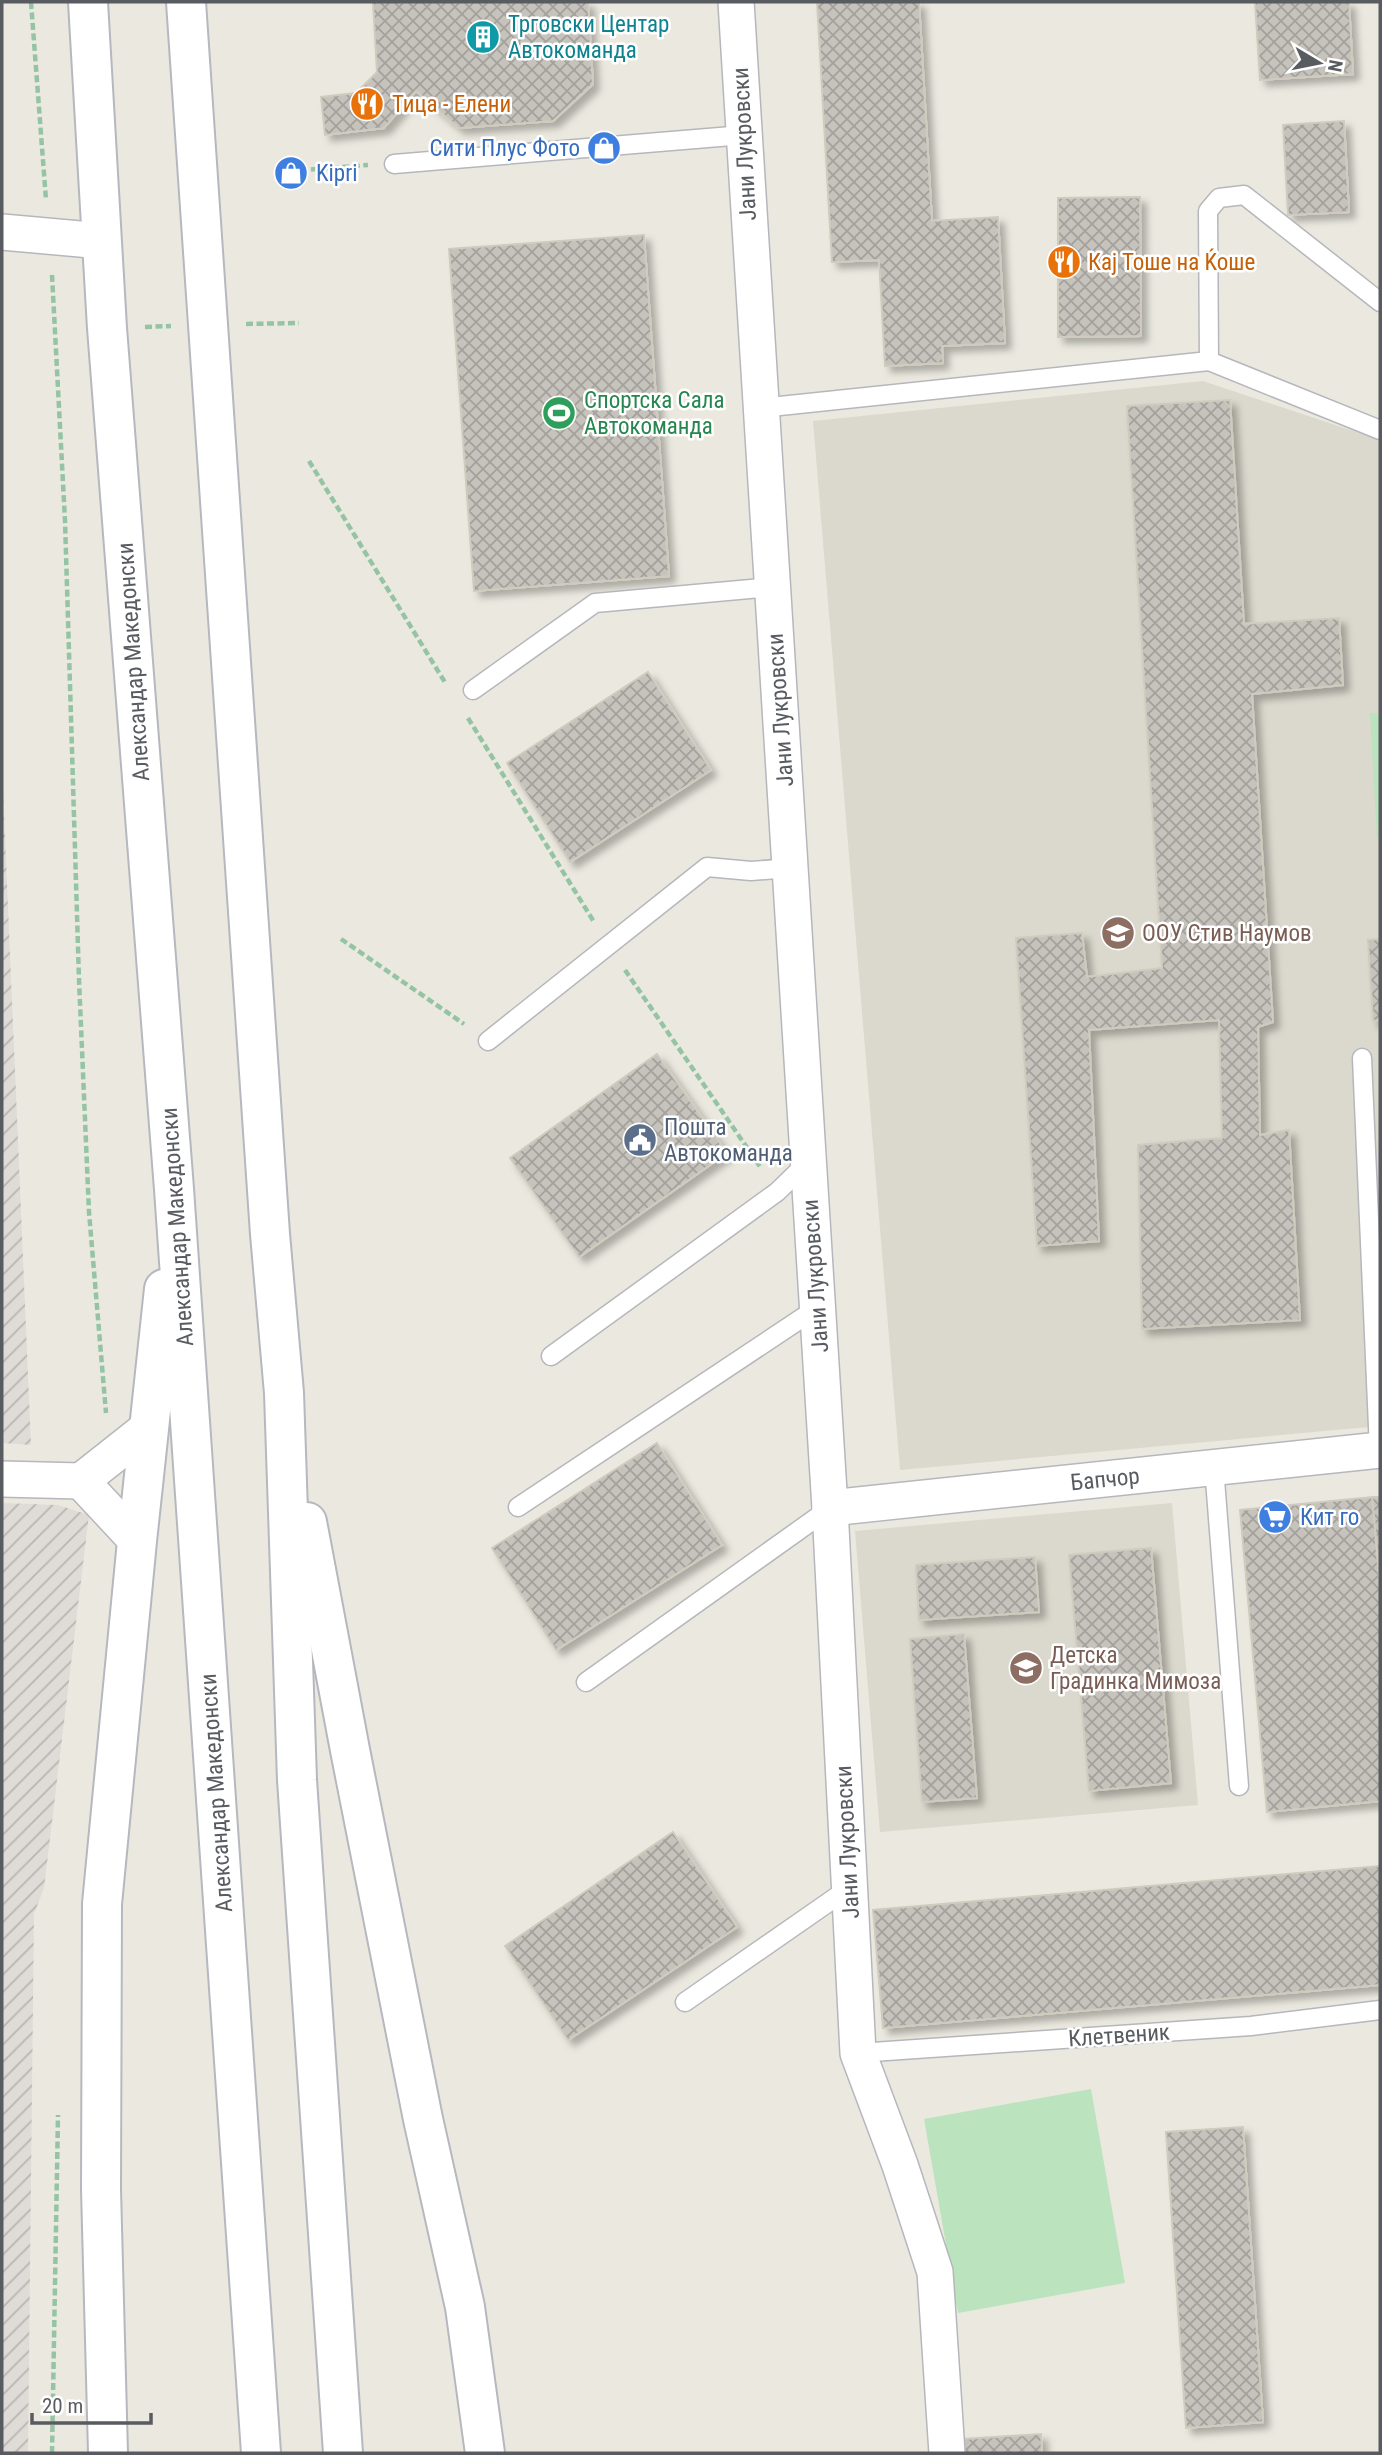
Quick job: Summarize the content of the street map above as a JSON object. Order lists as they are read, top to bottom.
{
  "streets": {
    "street": ["Јани Лукровски", "Александар Македонски", "Бапчор"],
    "lane": ["Клетвеник"]
  },
  "crossings": [
    ["Јани Лукровски", "Бапчор"],
    ["Јани Лукровски", "Клетвеник"]
  ],
  "places": {
    "building": ["Трговски Центар Автокоманда"],
    "restaurant": ["Тица - Елени", "Кај Тоше на Ќоше"],
    "shop": ["Сити Плус Фото", "Kipri"],
    "sports": ["Спортска Сала Автокоманда"],
    "school or university": ["ООУ Стив Наумов", "Детска Градинка Мимоза"],
    "public building": ["Пошта Автокоманда"],
    "supermarket": ["Кит го"]
  },
  "scale_bar": "20 m",
  "north": "right"
}
